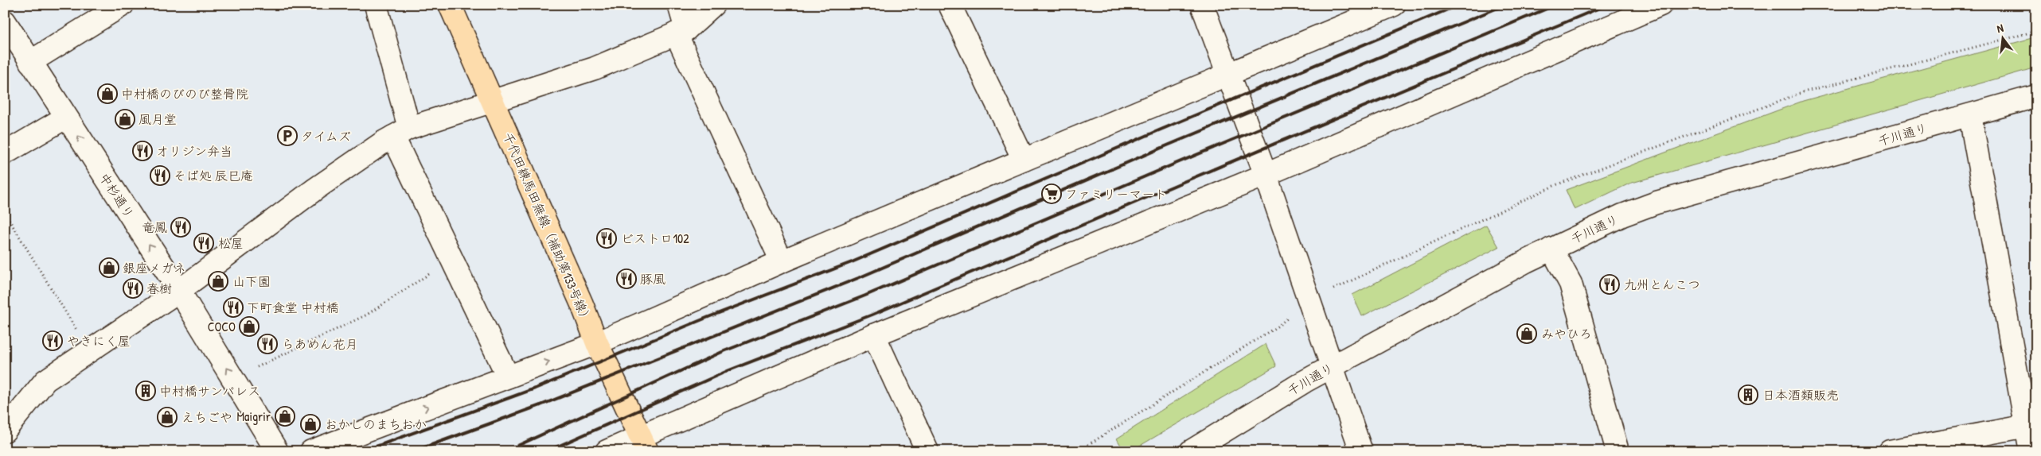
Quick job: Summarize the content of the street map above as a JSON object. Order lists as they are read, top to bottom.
{
  "streets": {
    "main road": ["千代田練馬田無線（補助第133号線）"],
    "street": ["千川通り", "中杉通り"]
  },
  "one_way": ["中杉通り"],
  "places": {
    "shop": [
      "中村橋のびのび整骨院",
      "風月堂",
      "銀座メガネ",
      "山下園",
      "COCO",
      "みやひろ",
      "Maigrir",
      "えちごや",
      "おかしのまちおか"
    ],
    "parking": ["タイムズ"],
    "restaurant": [
      "オリジン弁当",
      "そば処 辰巳庵",
      "竜鳳",
      "ビストロ102",
      "松屋",
      "豚風",
      "九州とんこつ",
      "春樹",
      "下町食堂 中村橋",
      "やきにく屋",
      "らあめん花月"
    ],
    "supermarket": ["ファミリーマート"],
    "building": ["中村橋サンパレス", "日本酒類販売"]
  },
  "north": "top"
}
